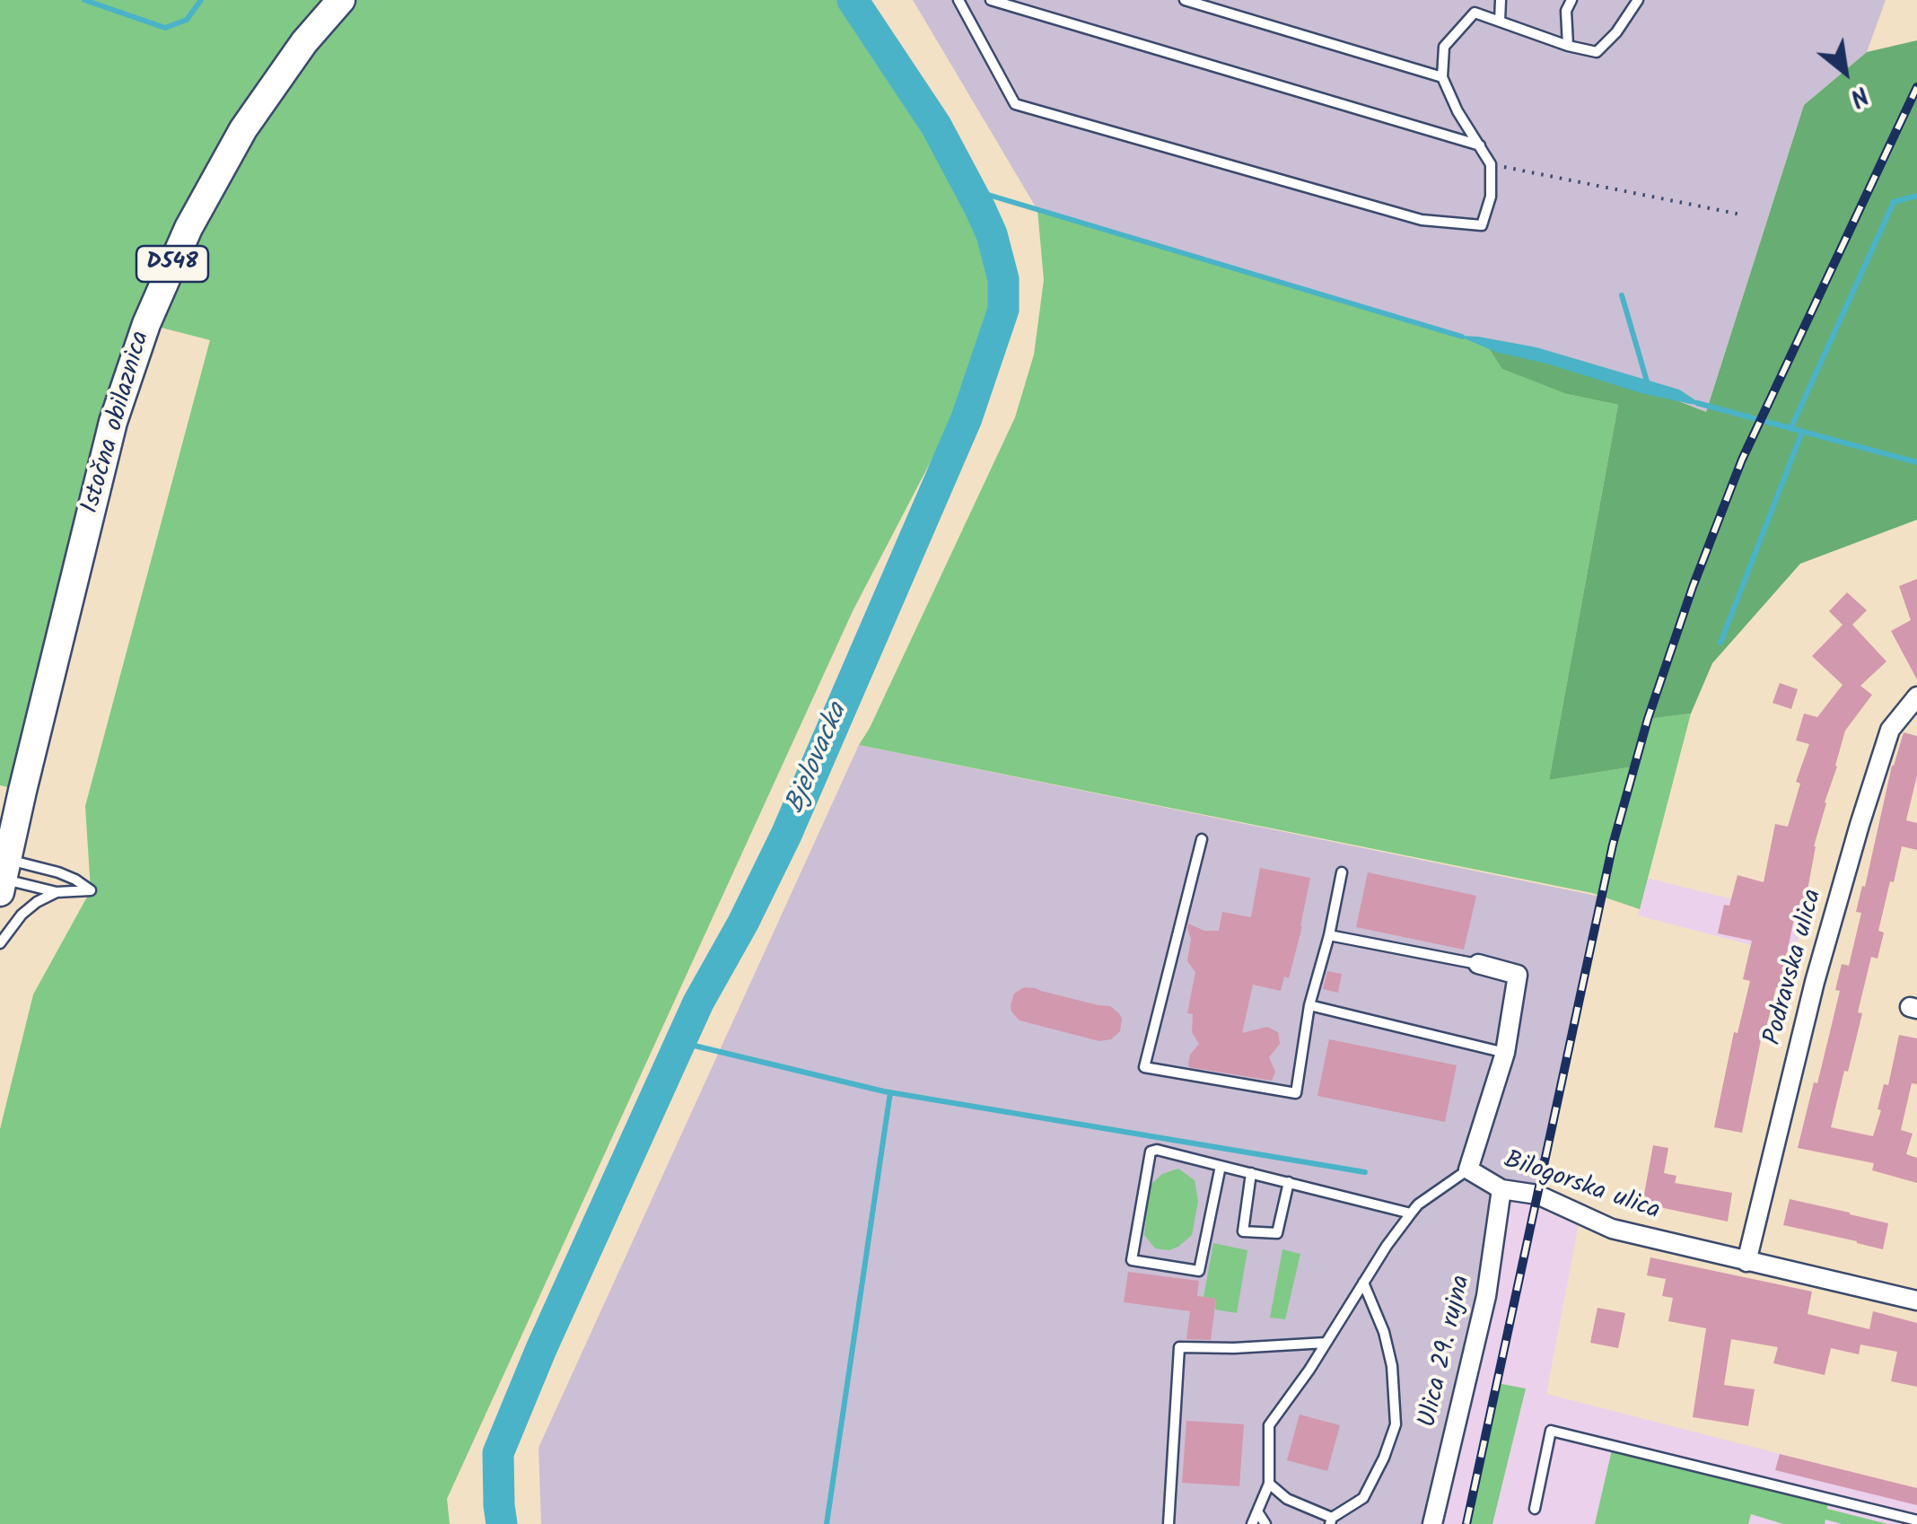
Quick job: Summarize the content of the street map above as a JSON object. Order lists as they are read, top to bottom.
{
  "streets": {
    "main road": ["D548", "Istočna obilaznica"],
    "street": ["Podravska ulica", "Bilogorska ulica", "Ulica 29. rujna"]
  },
  "crossings": [
    ["Podravska ulica", "Bilogorska ulica"],
    ["Bilogorska ulica", "Ulica 29. rujna"]
  ],
  "water": ["Bjelovacka"],
  "north": "bottom right"
}
